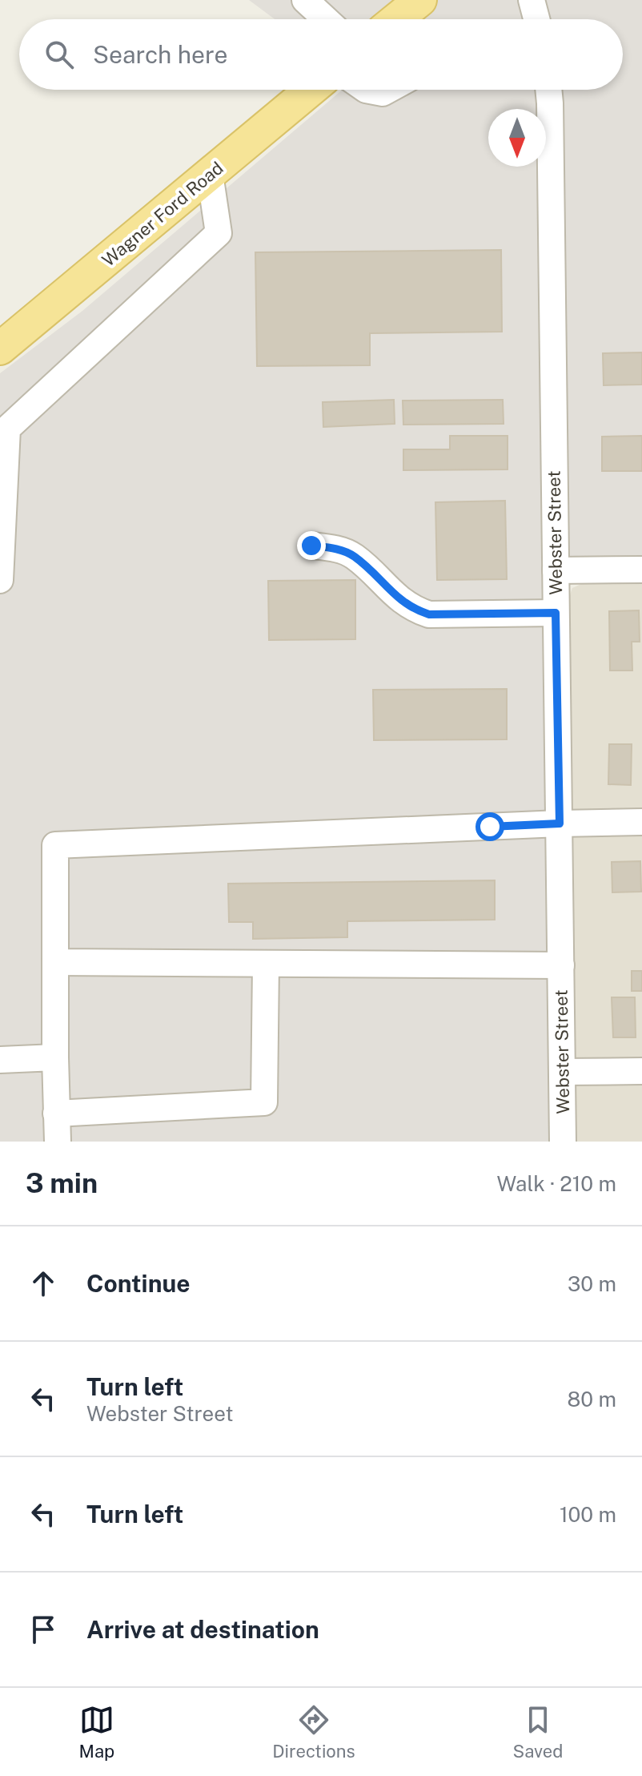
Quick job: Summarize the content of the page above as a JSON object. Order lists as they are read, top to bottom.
{
  "streets": {
    "main road": ["Wagner Ford Road"],
    "street": ["Webster Street"]
  },
  "north": "bottom",
  "page": {
    "search": "Search here",
    "heading": ["3 min", "Walk · 210 m"],
    "list": [
      ["Continue", "30 m"],
      ["Turn left", "Webster Street", "80 m"],
      ["Turn left", "100 m"],
      "Arrive at destination"
    ],
    "nav": ["Map", "Directions", "Saved"]
  }
}
